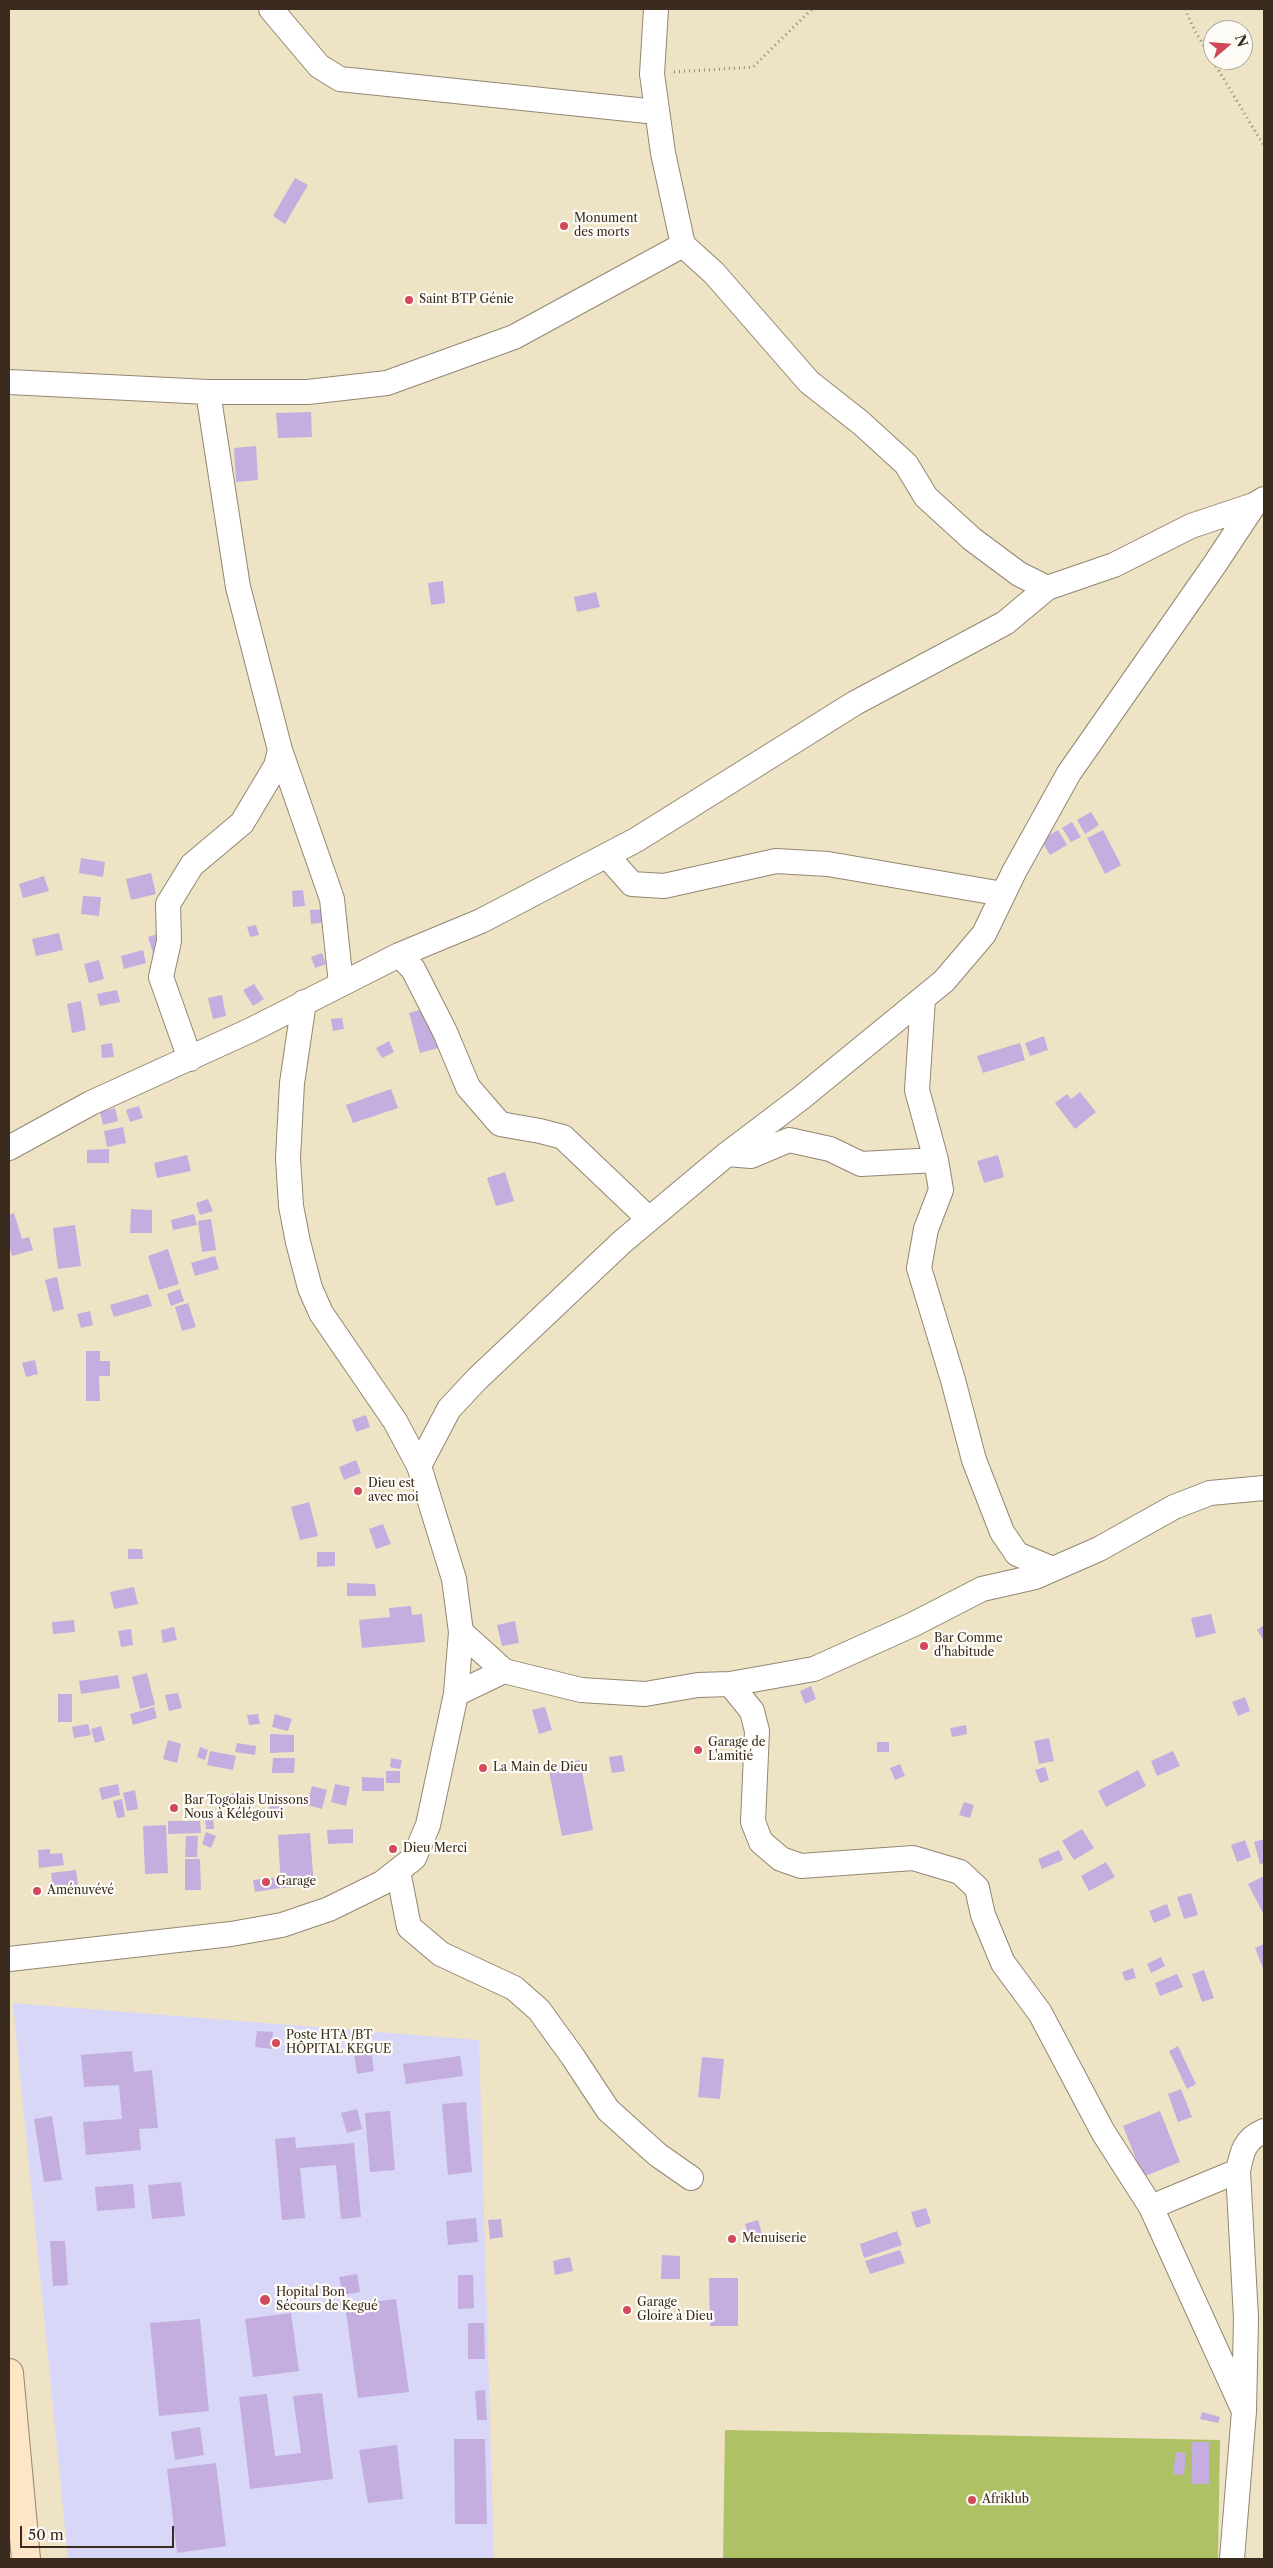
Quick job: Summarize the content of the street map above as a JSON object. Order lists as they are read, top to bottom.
{
  "places": [
    "Monument des morts",
    "Saint BTP Génie",
    "Dieu est avec moi",
    "Bar Comme d'habitude",
    "Garage de L'amitié",
    "La Main de Dieu",
    "Bar Togolais Unissons Nous à Kélégouvi",
    "Dieu Merci",
    "Garage",
    "Aménuvévé",
    "Poste HTA /BT HÔPITAL KEGUE",
    "Menuiserie",
    "Hopital Bon Sécours de Kegué",
    "Garage Gloire à Dieu",
    "Afriklub"
  ],
  "scale_bar": "50 m",
  "north": "right"
}
